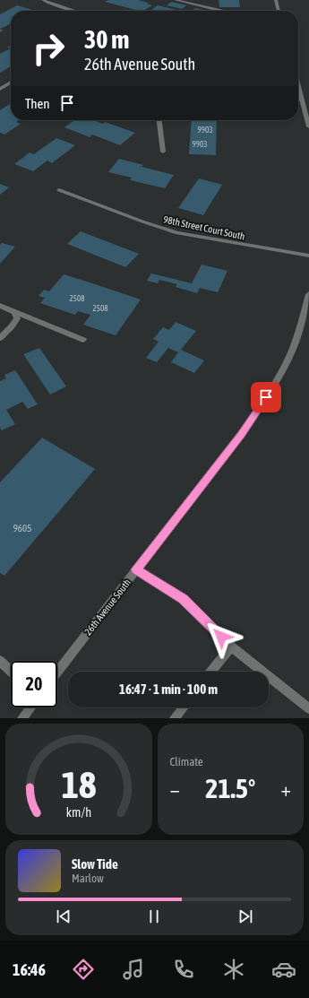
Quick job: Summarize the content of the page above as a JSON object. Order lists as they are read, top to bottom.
{
  "streets": {
    "street": ["98th Street Court South", "26th Avenue South"]
  },
  "house_numbers": [
    "9903",
    "9903",
    "2508",
    "2508",
    "9605"
  ],
  "page": {
    "turn": ["30 m", "26th Avenue South"],
    "then": "Then",
    "limit": "20",
    "trip": "16:47 · 1 min · 100 m",
    "tile": "Climate",
    "heat": ["−", "21.5°", "+"],
    "song": ["Slow Tide", "Marlow"],
    "tabs": "16:46",
    "gauge": ["18", "km/h"]
  }
}
